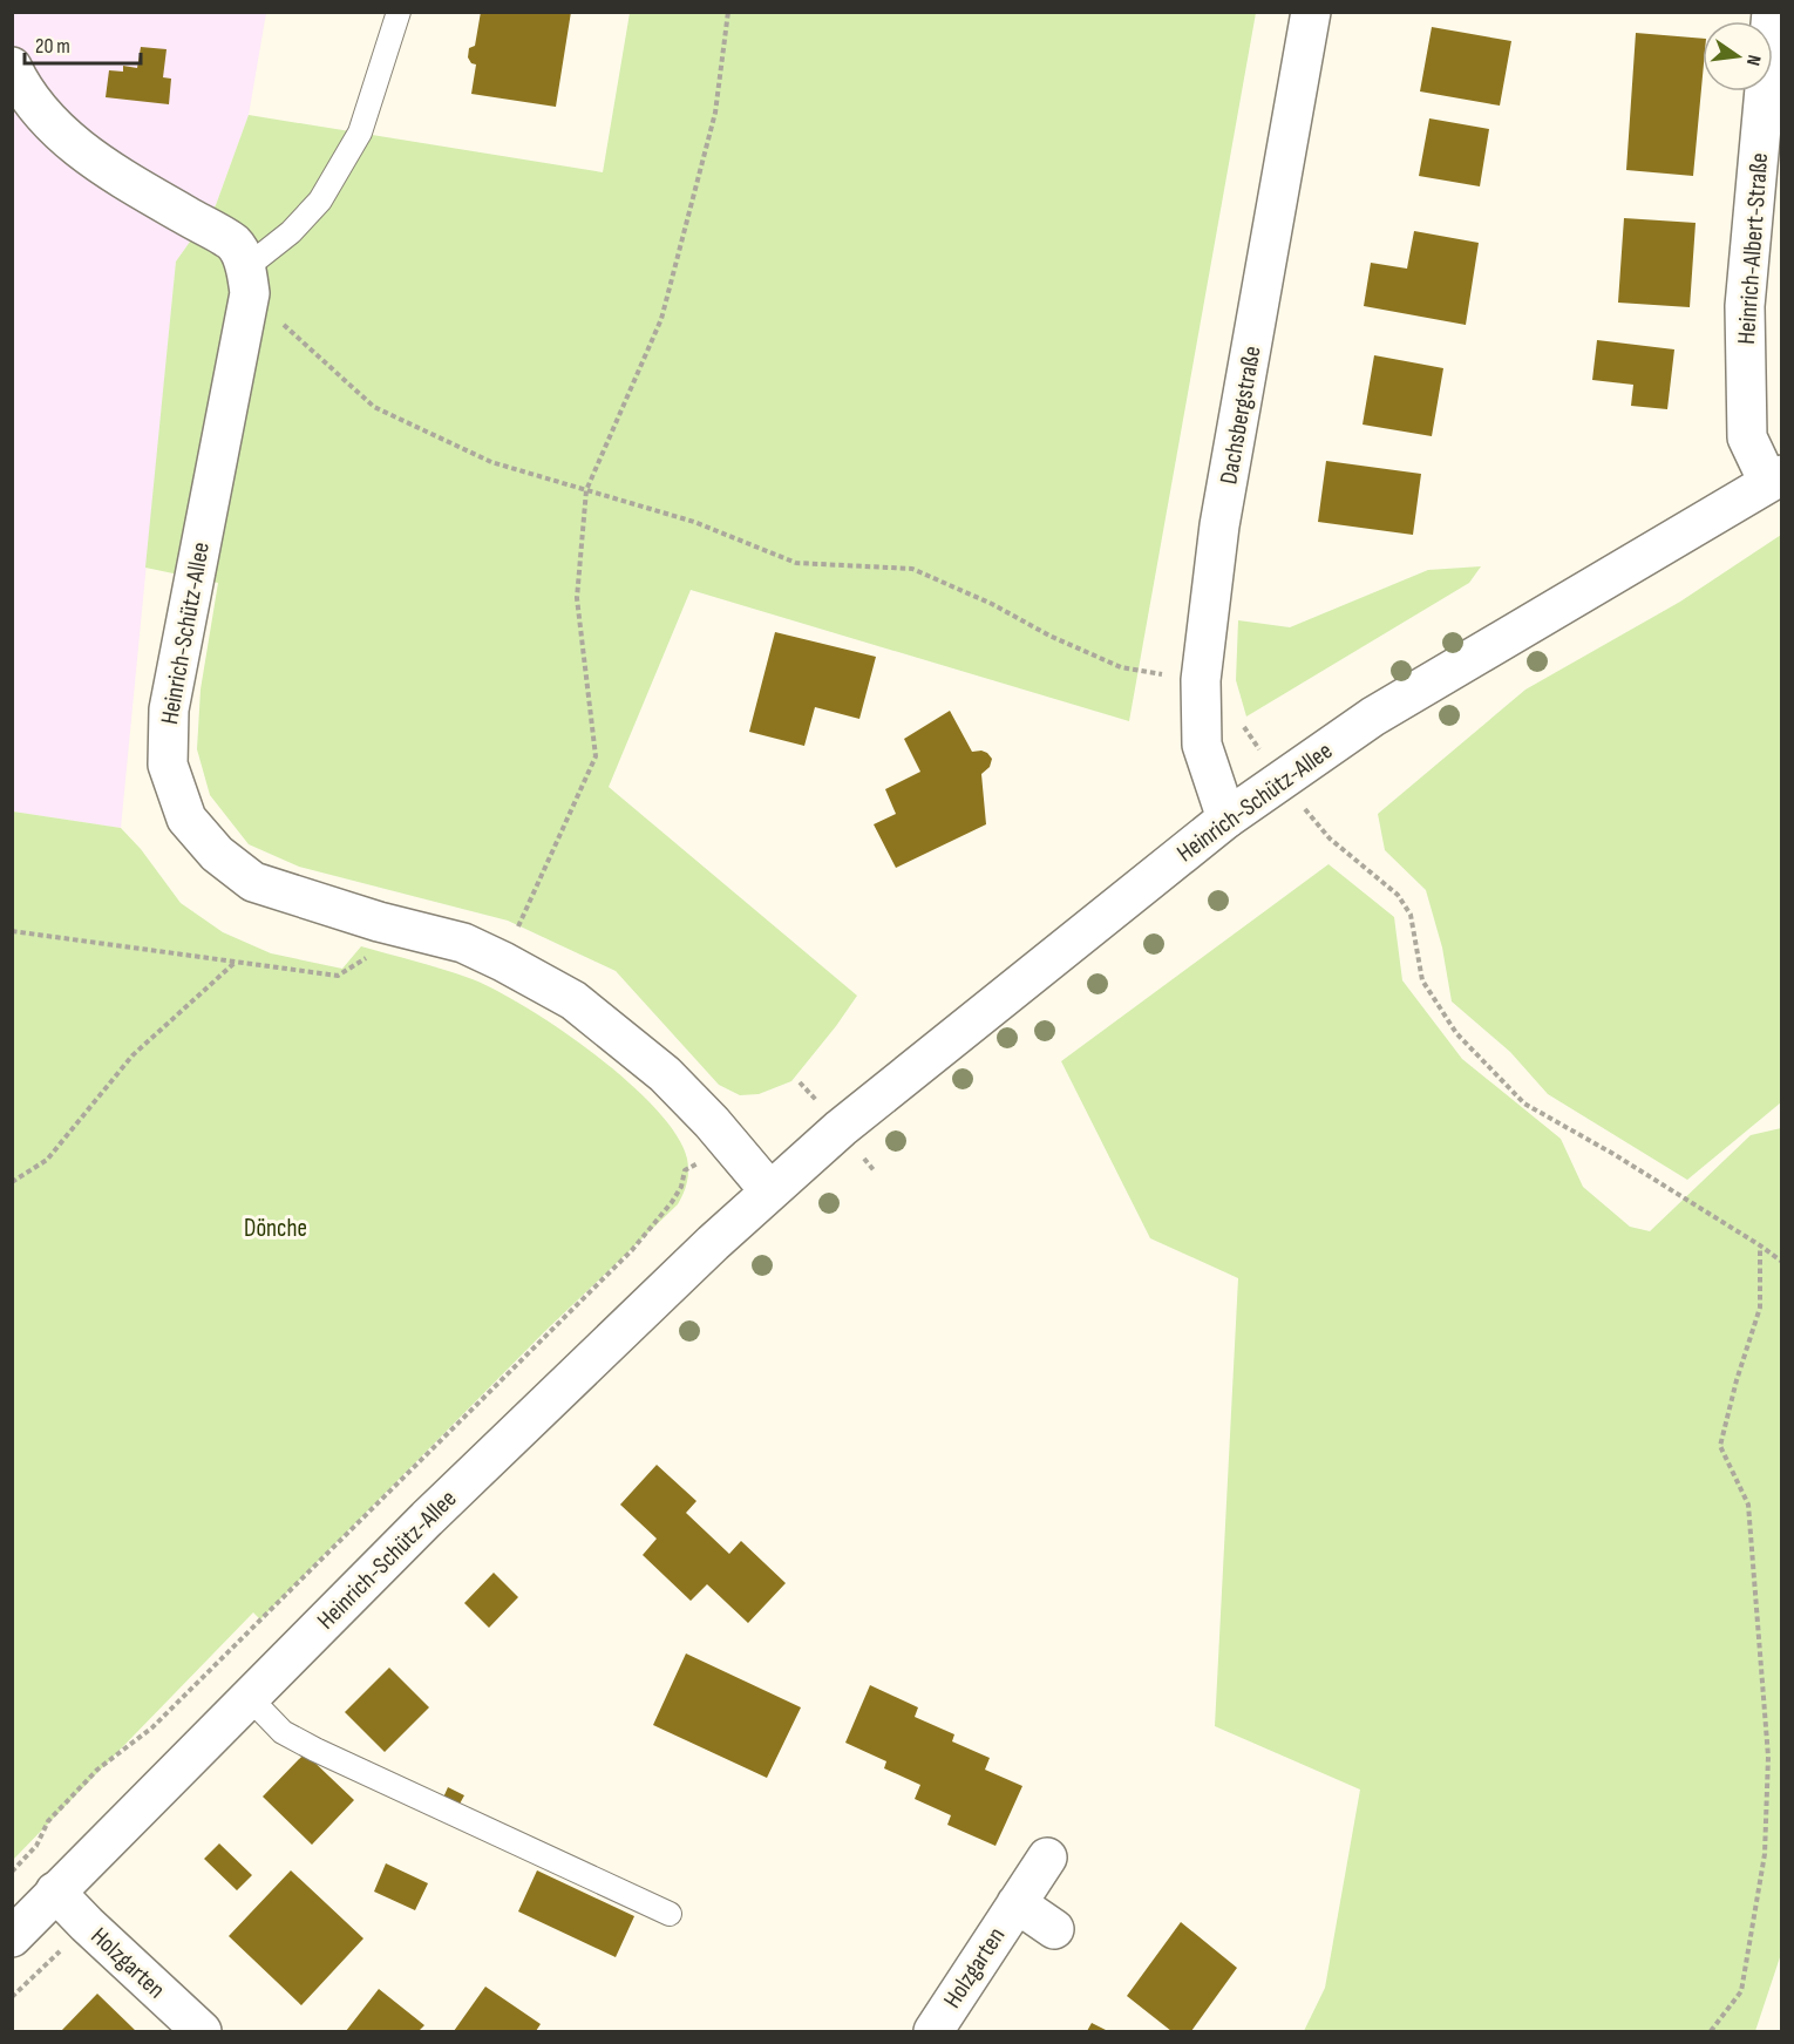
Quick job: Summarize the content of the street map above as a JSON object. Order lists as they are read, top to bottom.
{
  "streets": {
    "street": [
      "Heinrich-Albert-Straße",
      "Dachsbergstraße",
      "Heinrich-Schütz-Allee",
      "Holzgarten"
    ]
  },
  "crossings": [
    ["Heinrich-Albert-Straße", "Heinrich-Schütz-Allee"],
    ["Dachsbergstraße", "Heinrich-Schütz-Allee"],
    ["Heinrich-Schütz-Allee", "Holzgarten"]
  ],
  "parks": ["Dönche"],
  "scale_bar": "20 m",
  "north": "right"
}
